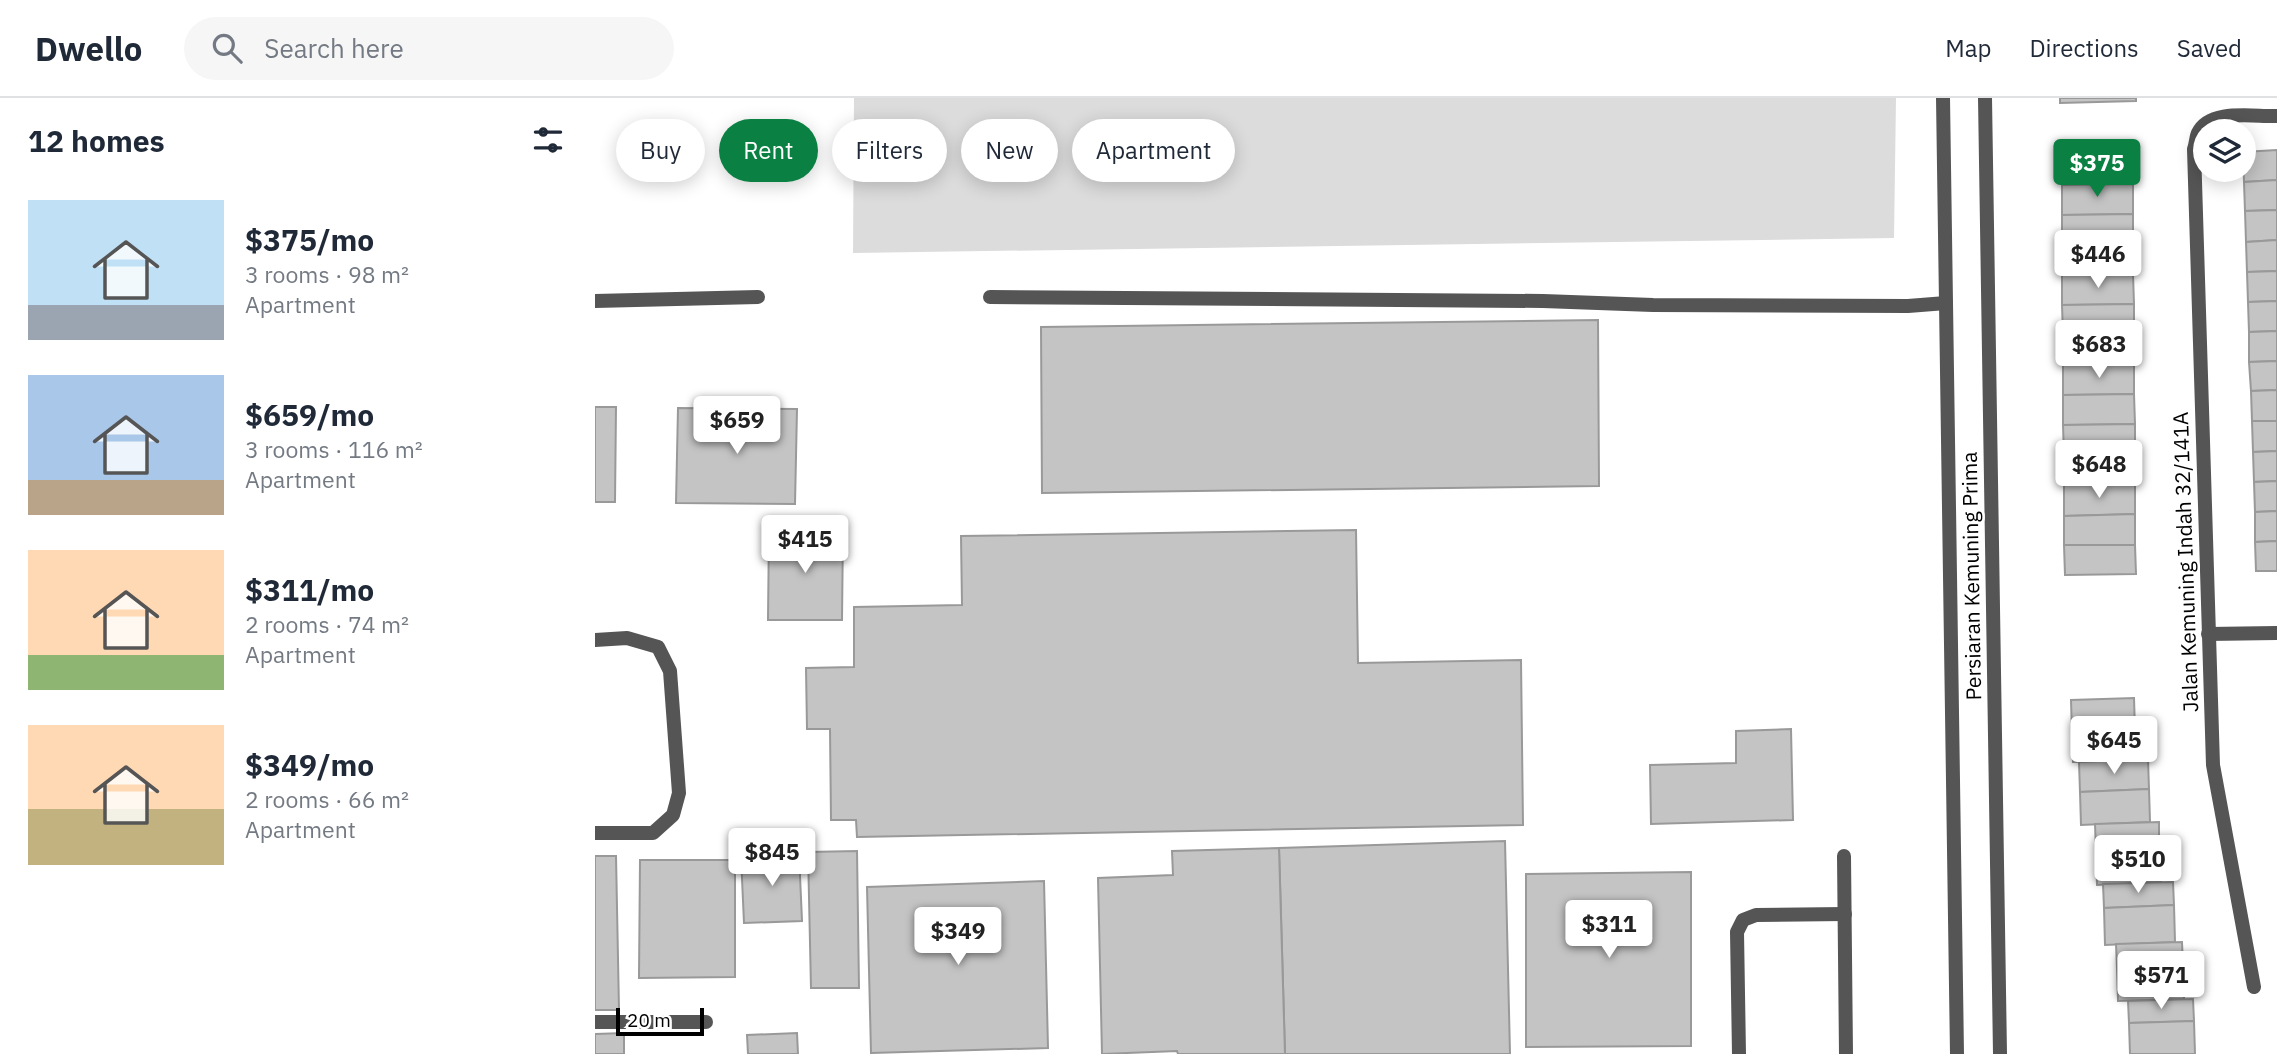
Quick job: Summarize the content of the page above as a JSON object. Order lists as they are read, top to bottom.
{
  "streets": {
    "street": ["Jalan Kemuning Indah 32/141A", "Persiaran Kemuning Prima"]
  },
  "scale_bar": "20 m",
  "page": {
    "header": "Dwello",
    "search": "Search here",
    "nav": ["Map", "Directions", "Saved"],
    "heading": "12 homes",
    "chip": [
      "Buy",
      "Rent",
      "Filters",
      "New",
      "Apartment"
    ],
    "price": [
      "$375",
      "$446",
      "$683",
      "$659",
      "$648",
      "$415",
      "$645",
      "$845",
      "$510",
      "$311",
      "$349",
      "$571"
    ],
    "list": [
      {
        "name": "$375/mo",
        "note": "3 rooms · 98 m² · Apartment"
      },
      {
        "name": "$659/mo",
        "note": "3 rooms · 116 m² · Apartment"
      },
      {
        "name": "$311/mo",
        "note": "2 rooms · 74 m² · Apartment"
      },
      {
        "name": "$349/mo",
        "note": "2 rooms · 66 m² · Apartment"
      }
    ],
    "scale": "20 m"
  }
}
